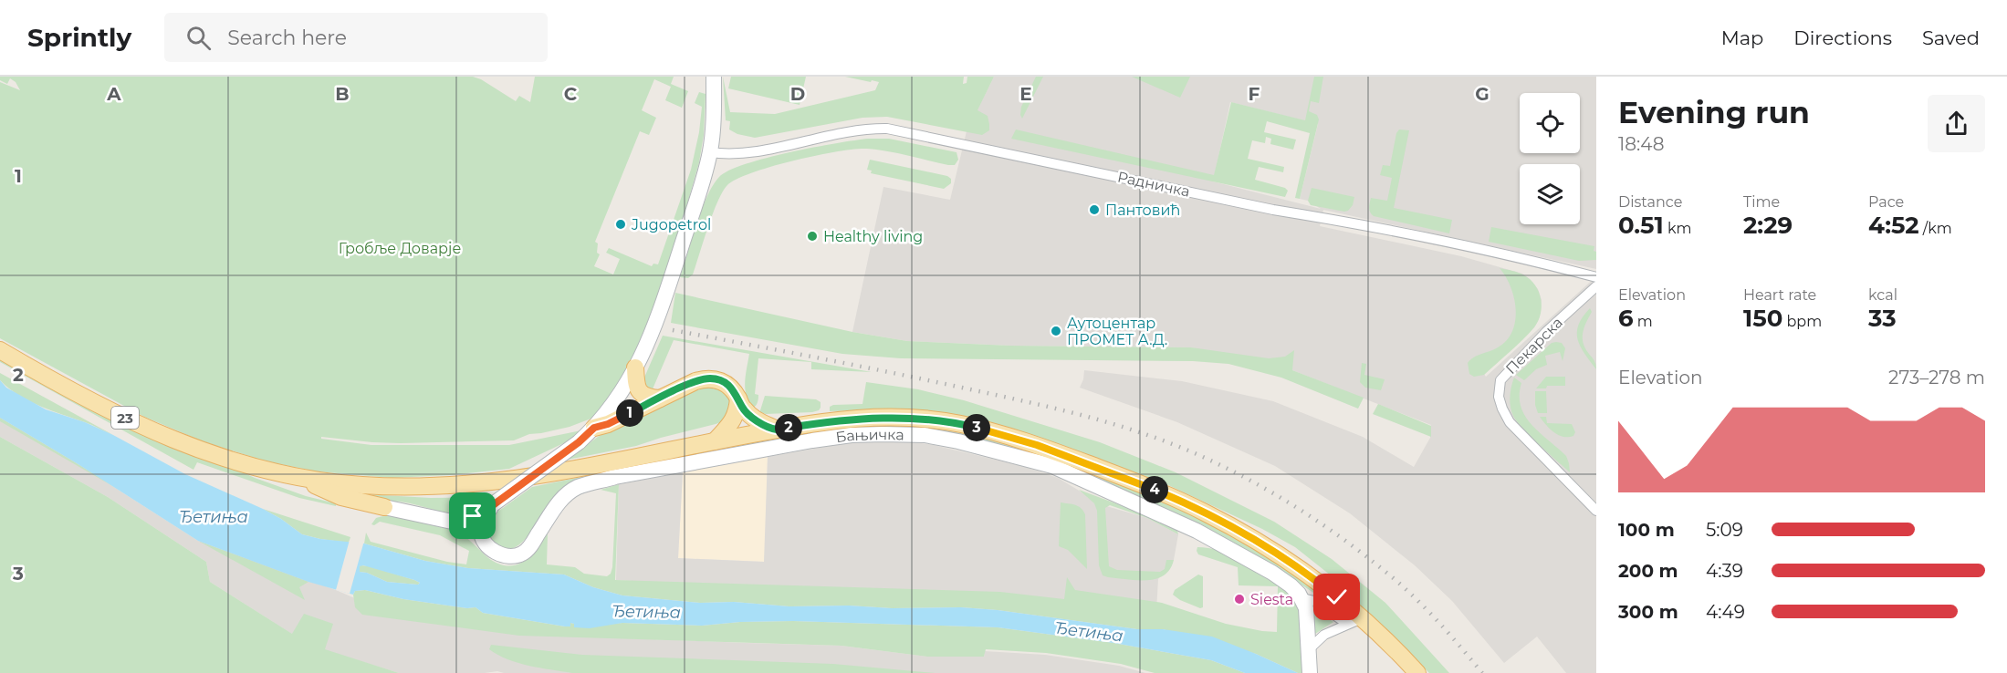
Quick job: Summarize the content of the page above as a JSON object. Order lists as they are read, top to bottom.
{
  "streets": {
    "main road": ["23"],
    "street": ["Радничка", "Пекарска", "Бањичка"]
  },
  "crossings": [
    ["23", "Бањичка"]
  ],
  "water": ["Ђетиња"],
  "parks": ["Гробље Доварје"],
  "places": [
    "Пантовић",
    "Jugopetrol",
    "Healthy living",
    "Аутоцентар ПРОМЕТ А.Д.",
    "Siesta"
  ],
  "page": {
    "header": "Sprintly",
    "search": "Search here",
    "nav": ["Map", "Directions", "Saved"],
    "heading": ["Evening run", "18:48"],
    "stats": [
      ["Distance", "0.51 km"],
      ["Time", "2:29"],
      ["Pace", "4:52 /km"],
      ["Elevation", "6 m"],
      ["Heart rate", "150 bpm"],
      ["kcal", "33"]
    ],
    "chart": ["Elevation", "273–278 m"],
    "pins": [
      "1",
      "2",
      "3",
      "4"
    ],
    "list": [
      {
        "name": "100 m",
        "note": "5:09"
      },
      {
        "name": "200 m",
        "note": "4:39"
      },
      {
        "name": "300 m",
        "note": "4:49"
      }
    ]
  },
  "grid": {
    "columns": [
      "A",
      "B",
      "C",
      "D",
      "E",
      "F",
      "G"
    ],
    "rows": ["1", "2", "3"]
  }
}
